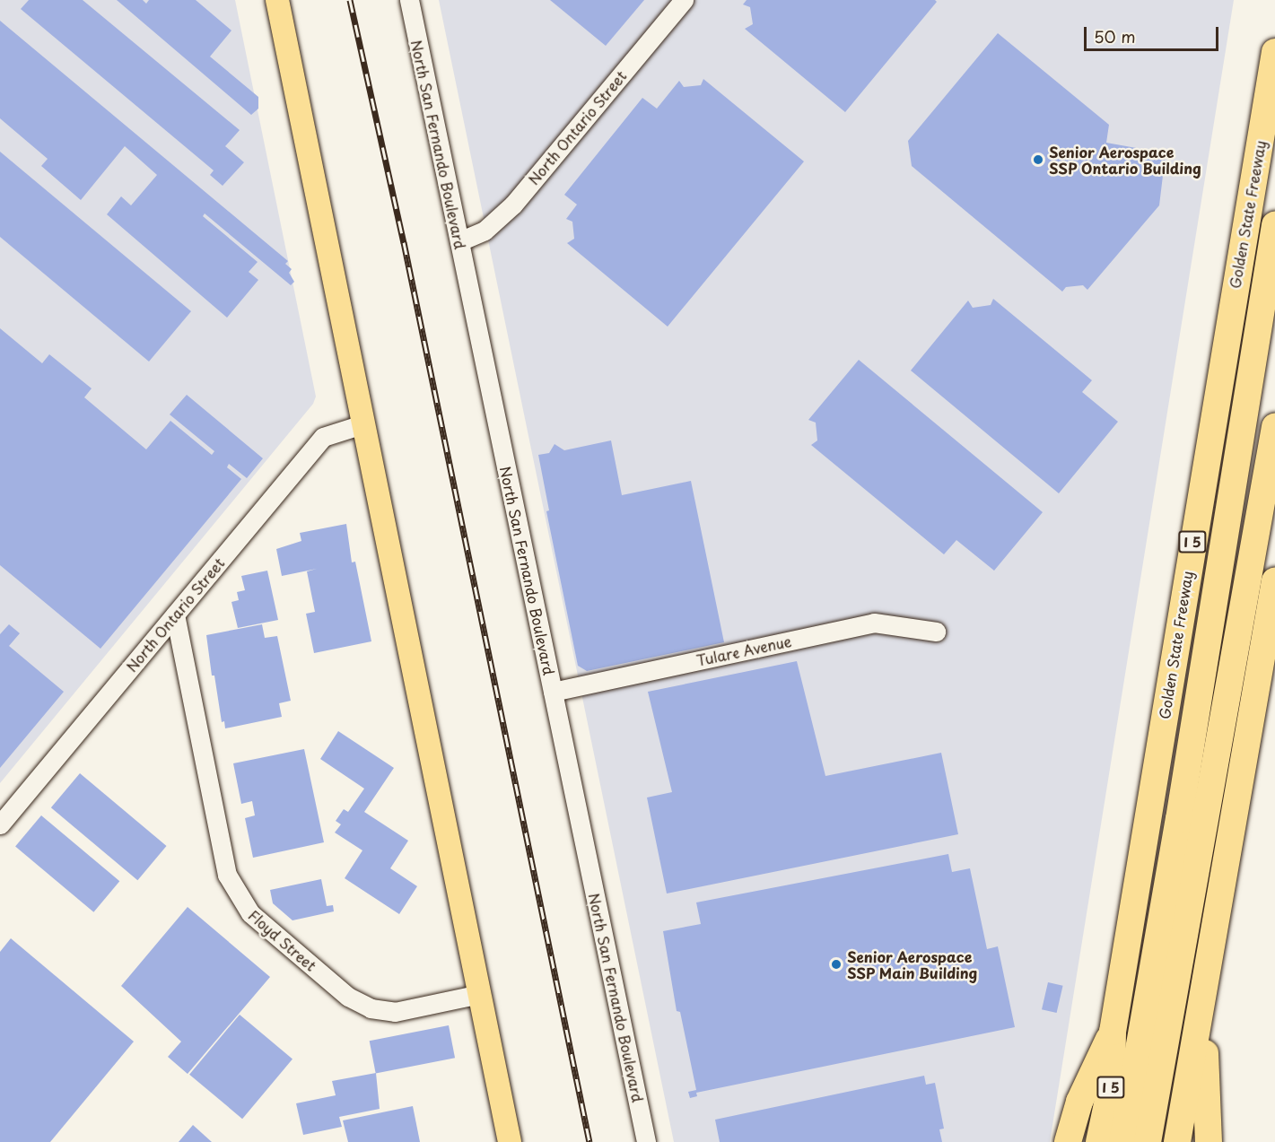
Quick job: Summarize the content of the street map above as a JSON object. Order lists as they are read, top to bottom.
{
  "streets": {
    "highway": ["Golden State Freeway", "I 5"],
    "street": [
      "North Ontario Street",
      "North San Fernando Boulevard",
      "Tulare Avenue",
      "Floyd Street"
    ]
  },
  "crossings": [
    ["North Ontario Street", "North San Fernando Boulevard"],
    ["North Ontario Street", "Floyd Street"],
    ["North San Fernando Boulevard", "Tulare Avenue"]
  ],
  "places": ["Senior Aerospace SSP Ontario Building", "Senior Aerospace SSP Main Building"],
  "scale_bar": "50 m"
}
